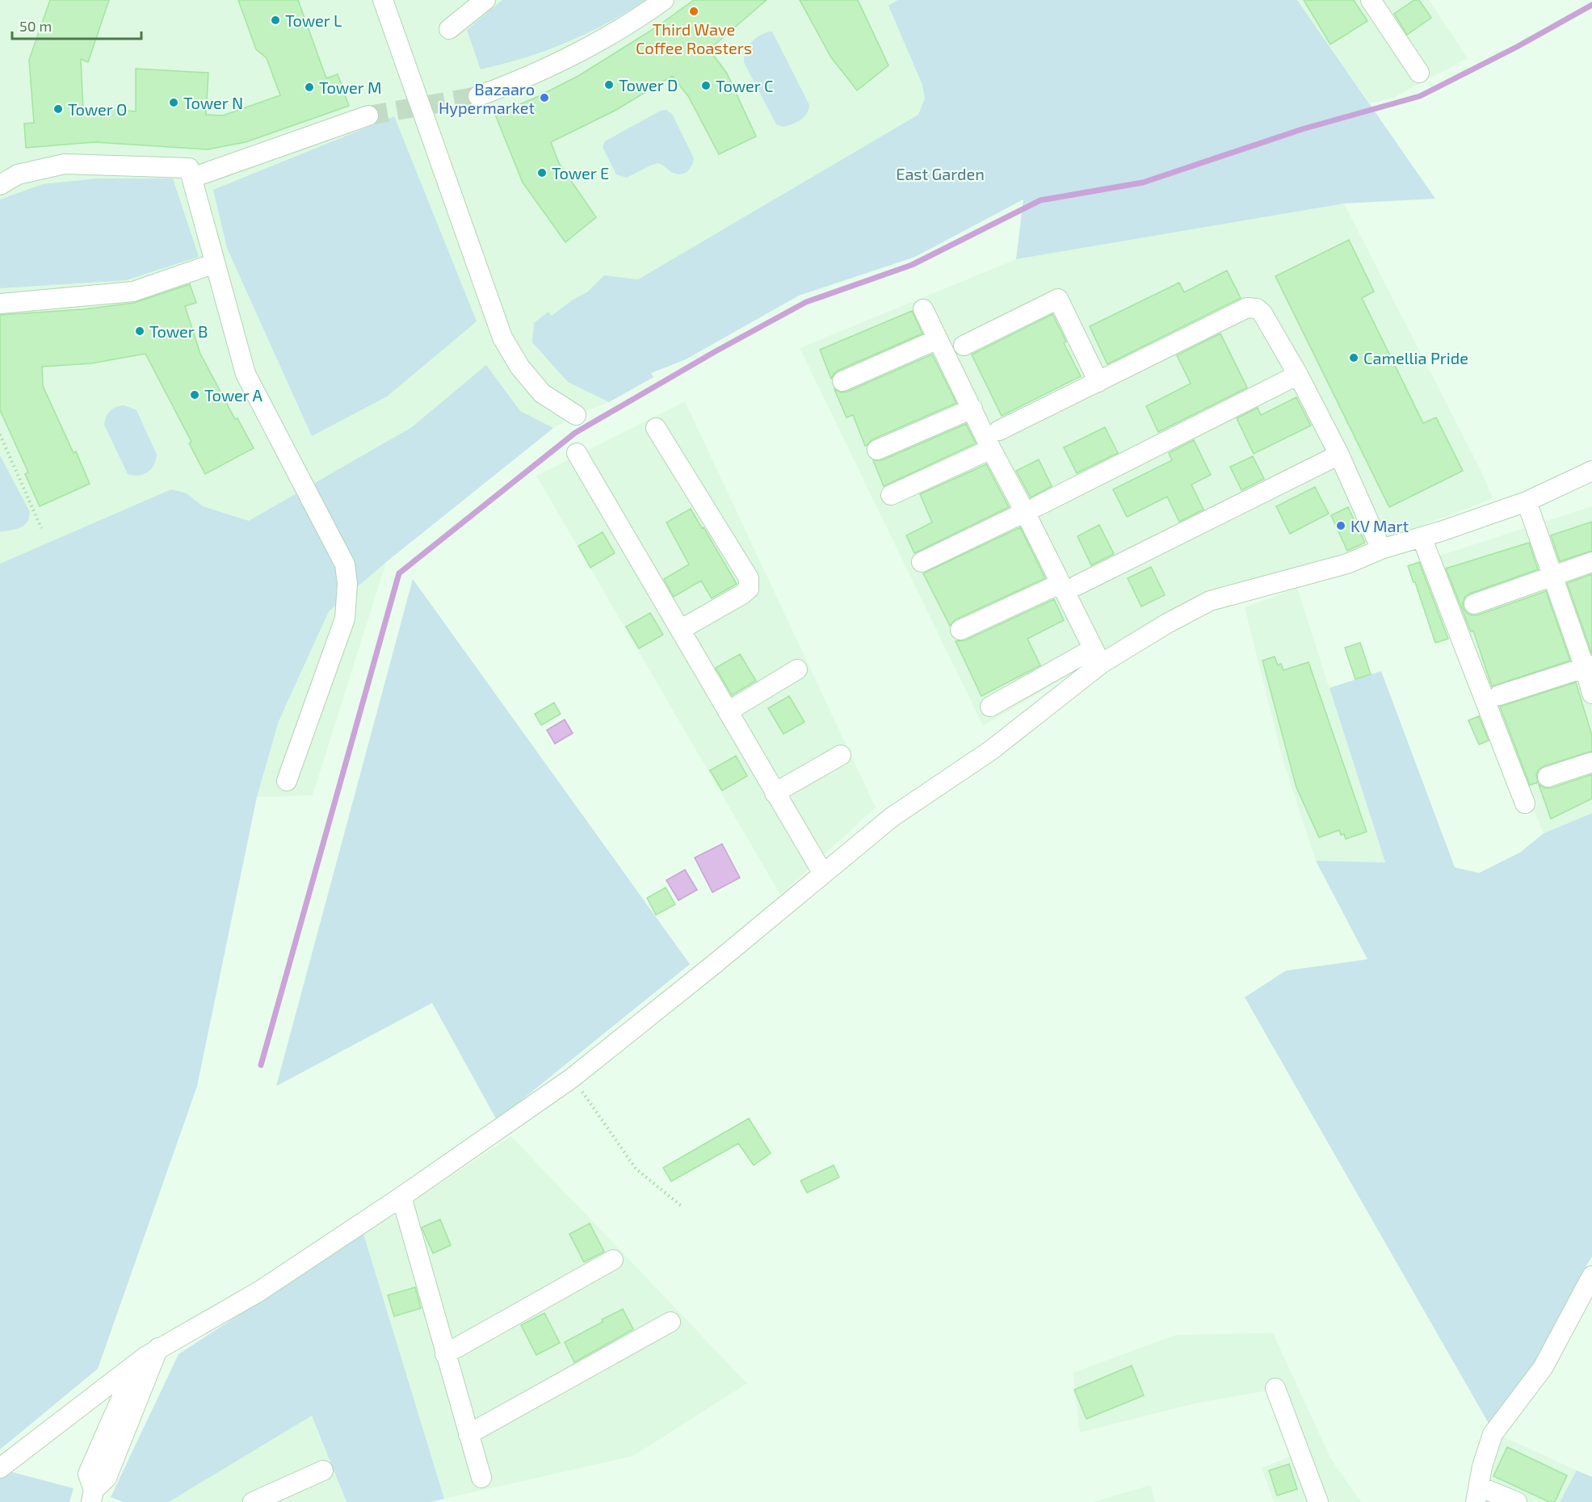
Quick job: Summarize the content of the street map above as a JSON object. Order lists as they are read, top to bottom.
{
  "parks": ["East Garden"],
  "places": [
    "Third Wave Coffee Roasters",
    "Tower L",
    "Tower D",
    "Tower C",
    "Tower M",
    "Bazaaro Hypermarket",
    "Tower N",
    "Tower O",
    "Tower E",
    "Tower B",
    "Camellia Pride",
    "Tower A",
    "KV Mart"
  ],
  "scale_bar": "50 m"
}
